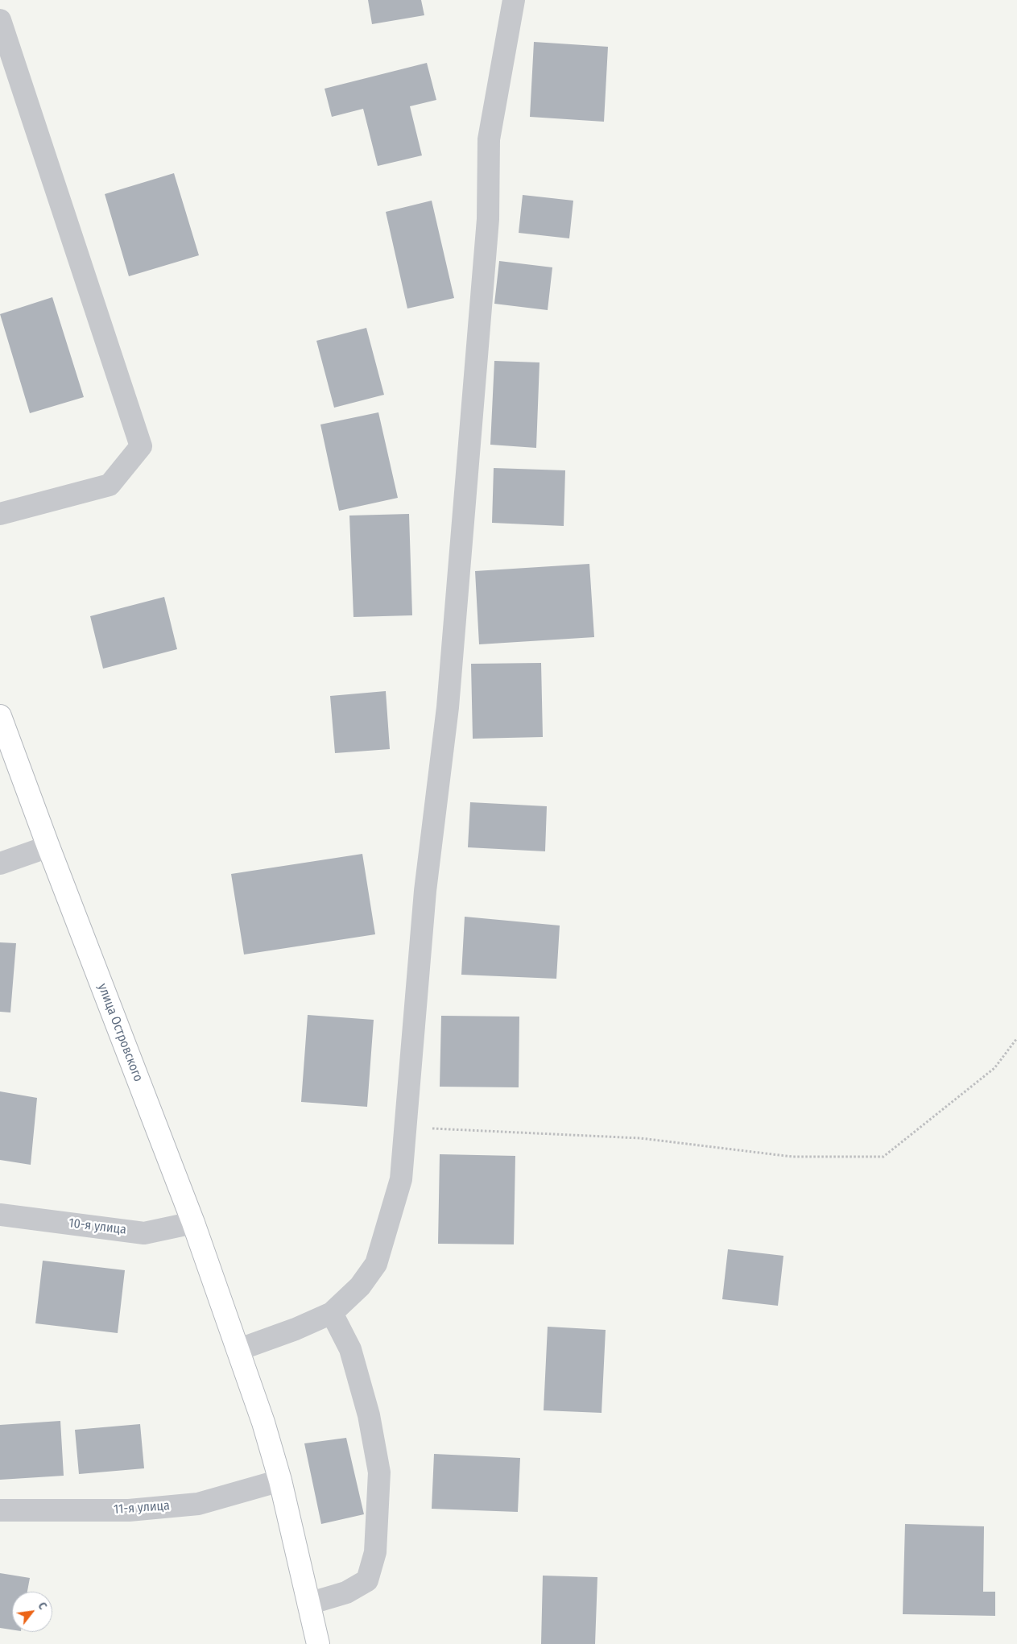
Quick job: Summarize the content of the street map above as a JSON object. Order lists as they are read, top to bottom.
{
  "streets": {
    "street": ["улица Островского", "10-я улица", "11-я улица"]
  },
  "crossings": [
    ["улица Островского", "10-я улица"],
    ["улица Островского", "11-я улица"]
  ],
  "north": "top right"
}
